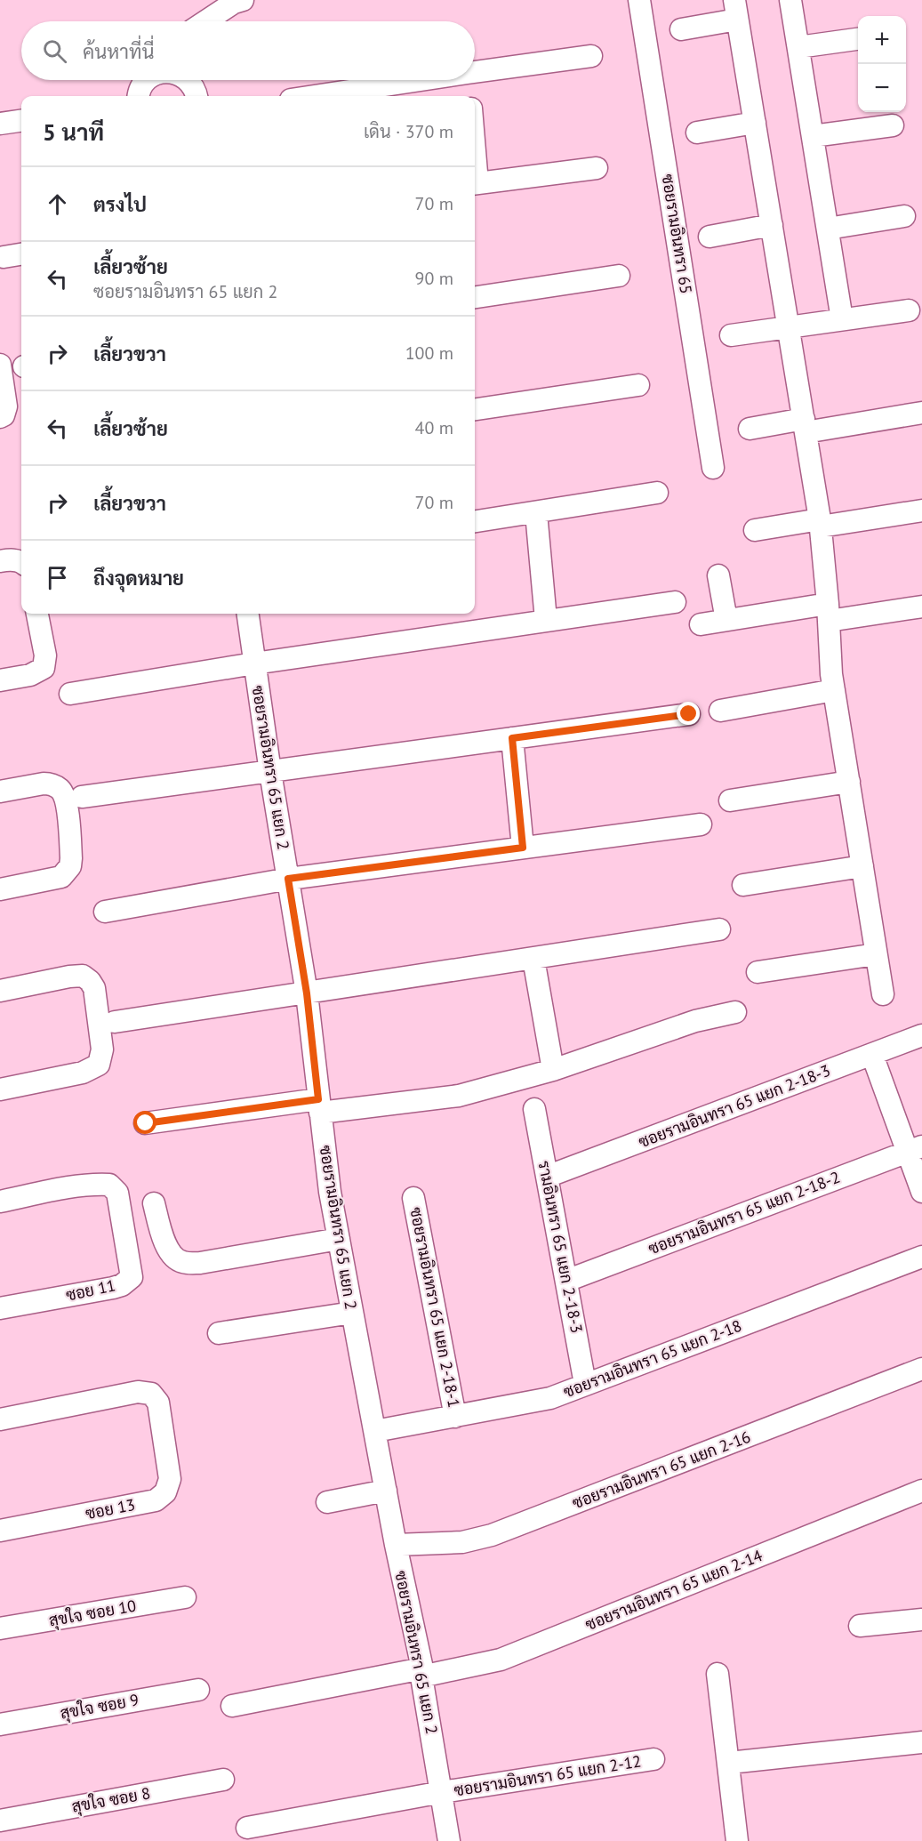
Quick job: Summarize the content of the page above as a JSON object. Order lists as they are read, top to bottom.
{
  "streets": {
    "street": [
      "ซอยรามอินทรา 65",
      "ซอยรามอินทรา 65 แยก 2",
      "ซอยรามอินทรา 65 แยก 2-18-3",
      "ซอยรามอินทรา 65 แยก 2-18-2",
      "รามอินทรา 65 แยก 2-18-3",
      "ซอย 11",
      "ซอยรามอินทรา 65 แยก 2-18-1",
      "ซอยรามอินทรา 65 แยก 2-18",
      "ซอยรามอินทรา 65 แยก 2-16",
      "ซอย 13",
      "ซอยรามอินทรา 65 แยก 2-14",
      "สุขใจ ซอย 10",
      "สุขใจ ซอย 9",
      "ซอยรามอินทรา 65 แยก 2-12",
      "สุขใจ ซอย 8"
    ]
  },
  "crossings": [
    ["ซอยรามอินทรา 65 แยก 2", "ซอยรามอินทรา 65 แยก 2-18"],
    ["ซอยรามอินทรา 65 แยก 2", "ซอยรามอินทรา 65 แยก 2-16"],
    ["ซอยรามอินทรา 65 แยก 2", "ซอยรามอินทรา 65 แยก 2-14"],
    ["ซอยรามอินทรา 65 แยก 2", "ซอยรามอินทรา 65 แยก 2-12"],
    ["ซอยรามอินทรา 65 แยก 2-18-3", "รามอินทรา 65 แยก 2-18-3"],
    ["ซอยรามอินทรา 65 แยก 2-18-2", "รามอินทรา 65 แยก 2-18-3"],
    ["รามอินทรา 65 แยก 2-18-3", "ซอยรามอินทรา 65 แยก 2-18"],
    ["ซอยรามอินทรา 65 แยก 2-18-1", "ซอยรามอินทรา 65 แยก 2-18"]
  ],
  "page": {
    "map_buttons": ["+", "−"],
    "search": "ค้นหาที่นี่",
    "heading": ["5 นาที", "เดิน · 370 m"],
    "list": [
      ["ตรงไป", "70 m"],
      ["เลี้ยวซ้าย", "ซอยรามอินทรา 65 แยก 2", "90 m"],
      ["เลี้ยวขวา", "100 m"],
      ["เลี้ยวซ้าย", "40 m"],
      ["เลี้ยวขวา", "70 m"],
      "ถึงจุดหมาย"
    ]
  }
}
